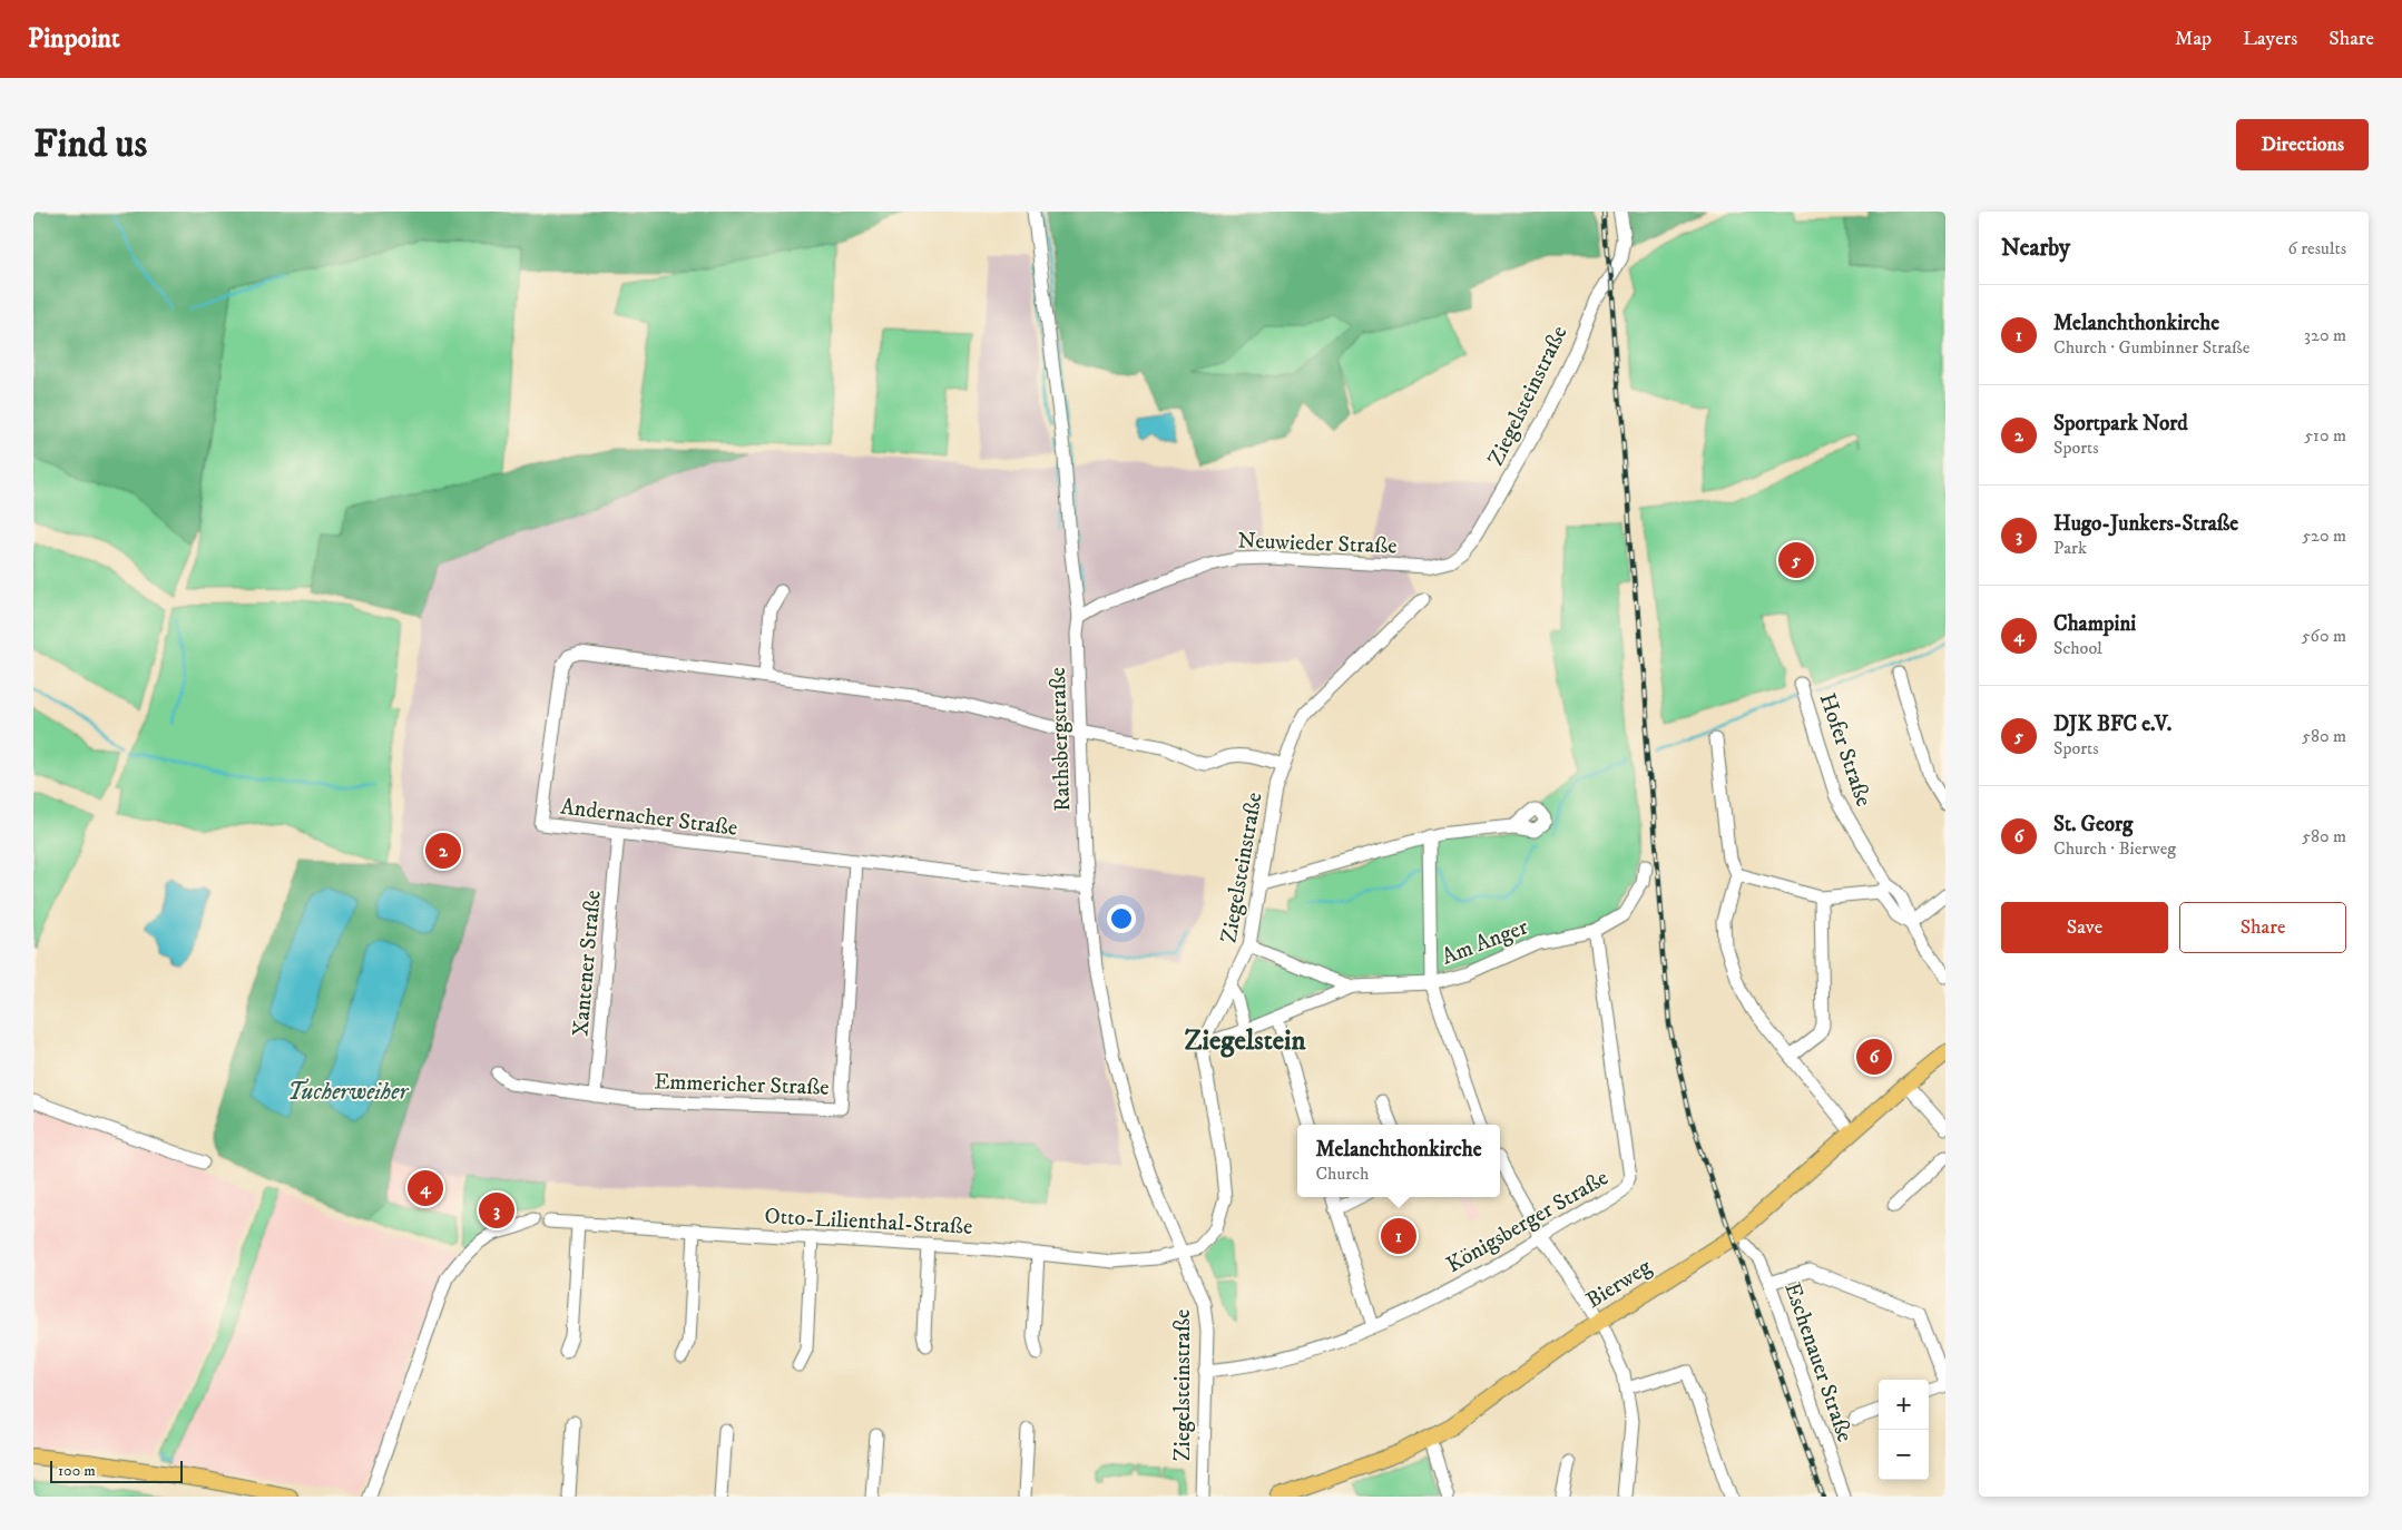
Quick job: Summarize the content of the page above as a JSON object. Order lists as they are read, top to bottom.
{
  "streets": {
    "main road": ["Bierweg"],
    "street": [
      "Ziegelsteinstraße",
      "Neuwieder Straße",
      "Rathsbergstraße",
      "Hofer Straße",
      "Andernacher Straße",
      "Am Anger",
      "Xantener Straße",
      "Emmericher Straße",
      "Otto-Lilienthal-Straße",
      "Königsberger Straße",
      "Eschenauer Straße"
    ]
  },
  "crossings": [
    ["Ziegelsteinstraße", "Neuwieder Straße"],
    ["Ziegelsteinstraße", "Rathsbergstraße"],
    ["Ziegelsteinstraße", "Andernacher Straße"],
    ["Ziegelsteinstraße", "Am Anger"],
    ["Ziegelsteinstraße", "Otto-Lilienthal-Straße"],
    ["Ziegelsteinstraße", "Königsberger Straße"],
    ["Neuwieder Straße", "Rathsbergstraße"],
    ["Rathsbergstraße", "Andernacher Straße"],
    ["Rathsbergstraße", "Otto-Lilienthal-Straße"],
    ["Andernacher Straße", "Xantener Straße"],
    ["Andernacher Straße", "Emmericher Straße"],
    ["Am Anger", "Königsberger Straße"],
    ["Xantener Straße", "Emmericher Straße"]
  ],
  "districts": ["Ziegelstein"],
  "water": ["Tucherweiher"],
  "scale_bar": "100 m",
  "page": {
    "header": "Pinpoint",
    "nav": ["Map", "Layers", "Share"],
    "buttons": [
      "Directions",
      ["Save", "Share"]
    ],
    "title": "Find us",
    "heading": ["Nearby", "6 results"],
    "list": [
      {
        "mark": "1",
        "name": "Melanchthonkirche",
        "note": "Church · Gumbinner Straße",
        "value": "320 m"
      },
      {
        "mark": "2",
        "name": "Sportpark Nord",
        "note": "Sports",
        "value": "510 m"
      },
      {
        "mark": "3",
        "name": "Hugo-Junkers-Straße",
        "note": "Park",
        "value": "520 m"
      },
      {
        "mark": "4",
        "name": "Champini",
        "note": "School",
        "value": "560 m"
      },
      {
        "mark": "5",
        "name": "DJK BFC e.V.",
        "note": "Sports",
        "value": "580 m"
      },
      {
        "mark": "6",
        "name": "St. Georg",
        "note": "Church · Bierweg",
        "value": "580 m"
      }
    ],
    "pins": [
      "5",
      "2",
      "6",
      "4",
      "3",
      "1"
    ],
    "popup": ["Melanchthonkirche", "Church"],
    "map_buttons": ["+", "−"],
    "scale": "100 m"
  }
}
